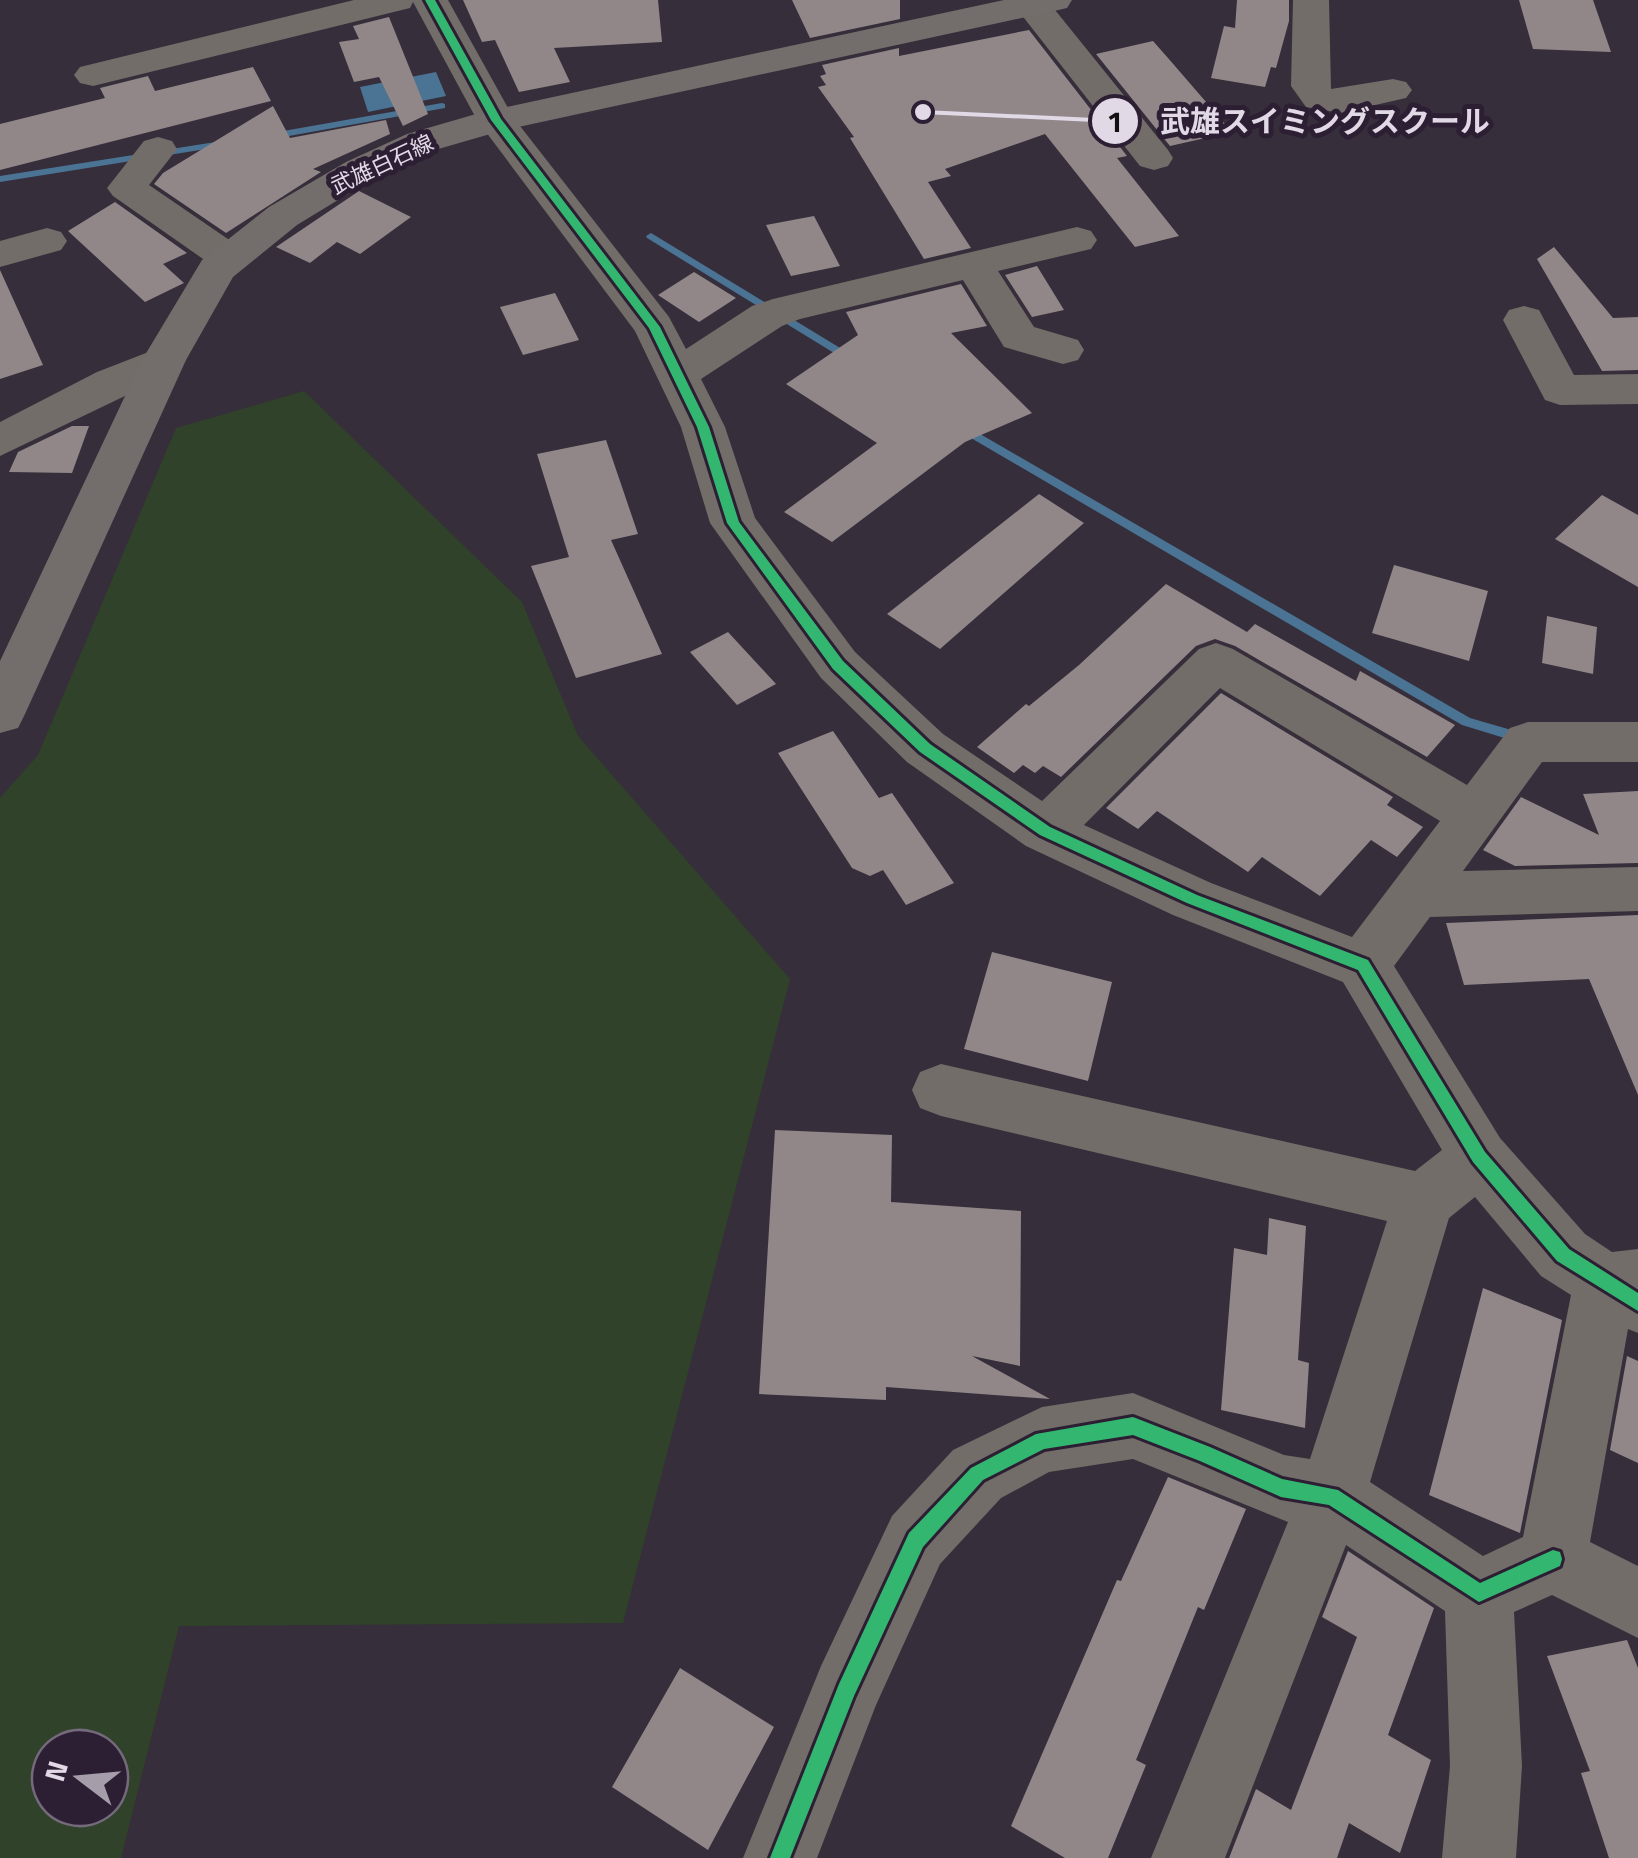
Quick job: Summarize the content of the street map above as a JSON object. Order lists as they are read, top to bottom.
{
  "streets": {
    "main road": ["武雄白石線"]
  },
  "places": ["武雄スイミングスクール"],
  "north": "left"
}
